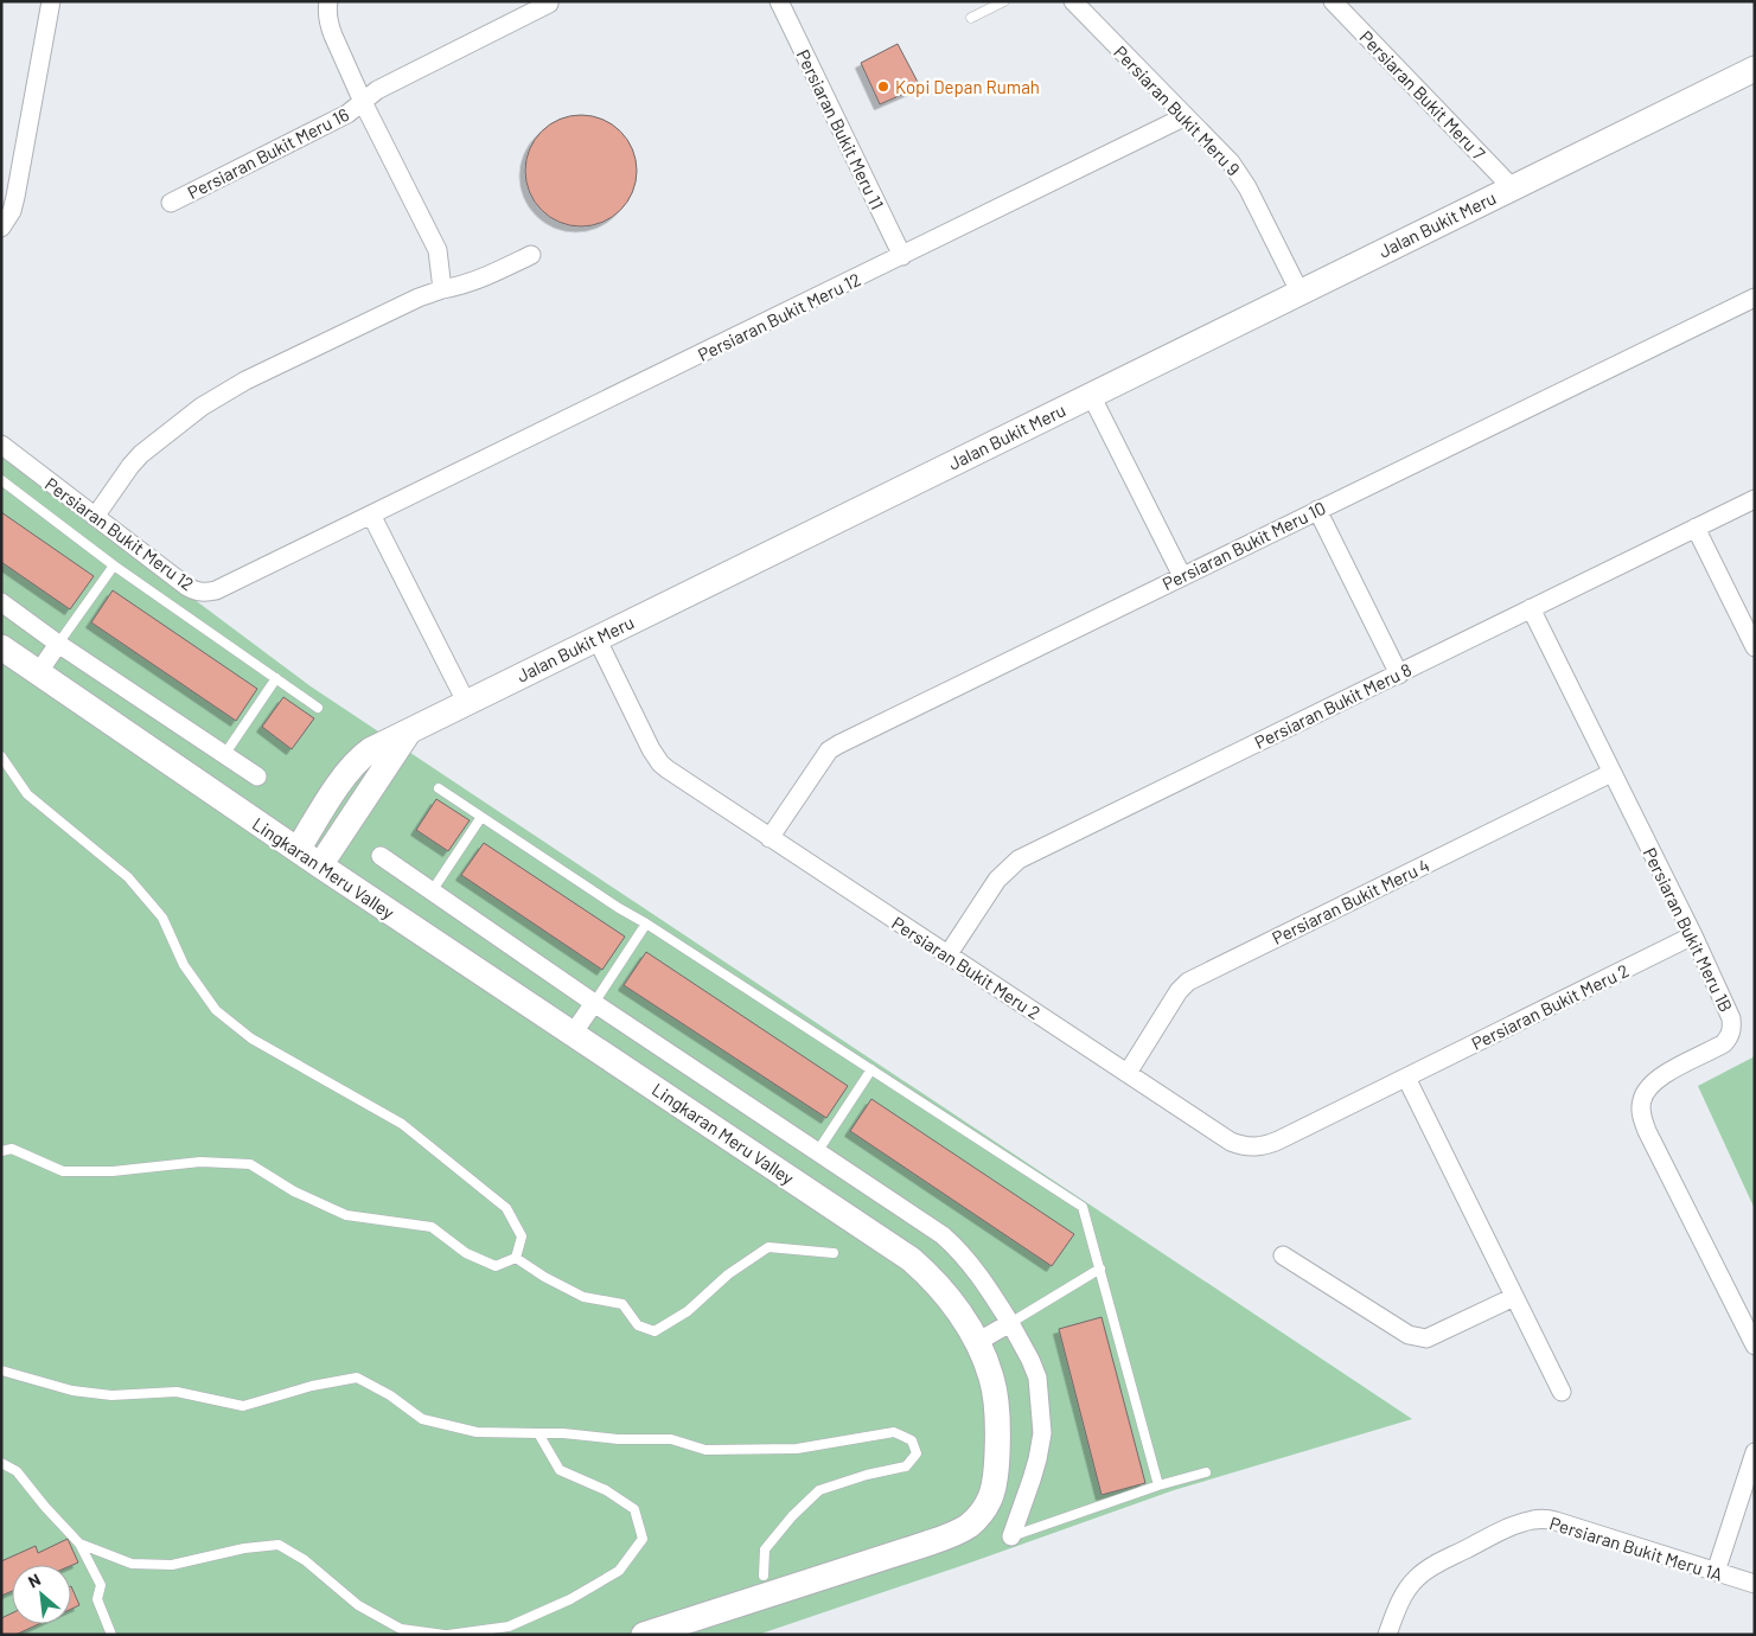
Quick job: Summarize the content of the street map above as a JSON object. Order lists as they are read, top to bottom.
{
  "streets": {
    "street": [
      "Persiaran Bukit Meru 7",
      "Persiaran Bukit Meru 9",
      "Persiaran Bukit Meru 11",
      "Persiaran Bukit Meru 16",
      "Jalan Bukit Meru",
      "Persiaran Bukit Meru 12",
      "Persiaran Bukit Meru 10",
      "Persiaran Bukit Meru 8",
      "Lingkaran Meru Valley",
      "Persiaran Bukit Meru 4",
      "Persiaran Bukit Meru 1B",
      "Persiaran Bukit Meru 2",
      "Persiaran Bukit Meru 1A"
    ]
  },
  "crossings": [
    ["Persiaran Bukit Meru 7", "Jalan Bukit Meru"],
    ["Persiaran Bukit Meru 9", "Jalan Bukit Meru"],
    ["Persiaran Bukit Meru 9", "Persiaran Bukit Meru 12"],
    ["Persiaran Bukit Meru 11", "Persiaran Bukit Meru 12"],
    ["Jalan Bukit Meru", "Lingkaran Meru Valley"],
    ["Jalan Bukit Meru", "Persiaran Bukit Meru 2"],
    ["Persiaran Bukit Meru 10", "Persiaran Bukit Meru 2"],
    ["Persiaran Bukit Meru 8", "Persiaran Bukit Meru 1B"],
    ["Persiaran Bukit Meru 8", "Persiaran Bukit Meru 2"],
    ["Persiaran Bukit Meru 4", "Persiaran Bukit Meru 1B"],
    ["Persiaran Bukit Meru 4", "Persiaran Bukit Meru 2"],
    ["Persiaran Bukit Meru 1B", "Persiaran Bukit Meru 2"]
  ],
  "places": ["Kopi Depan Rumah"],
  "north": "top left"
}
